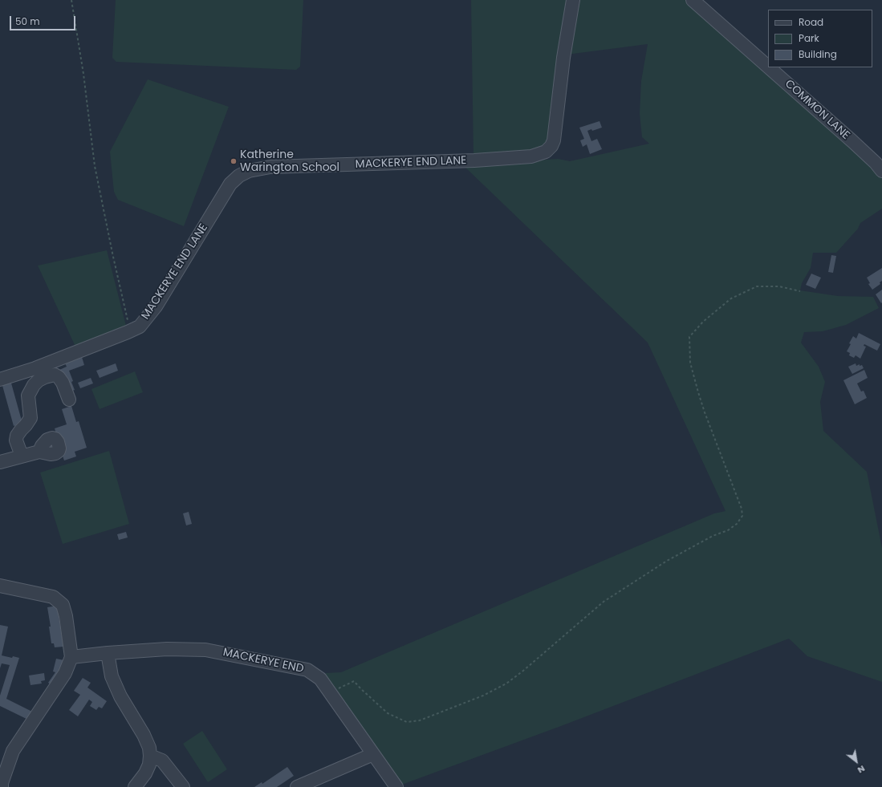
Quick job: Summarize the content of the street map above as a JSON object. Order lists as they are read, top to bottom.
{
  "streets": {
    "street": ["COMMON LANE", "MACKERYE END LANE", "MACKERYE END"]
  },
  "places": ["Katherine Warington School"],
  "legend": ["Road", "Park", "Building"],
  "scale_bar": "50 m",
  "north": "bottom right"
}
